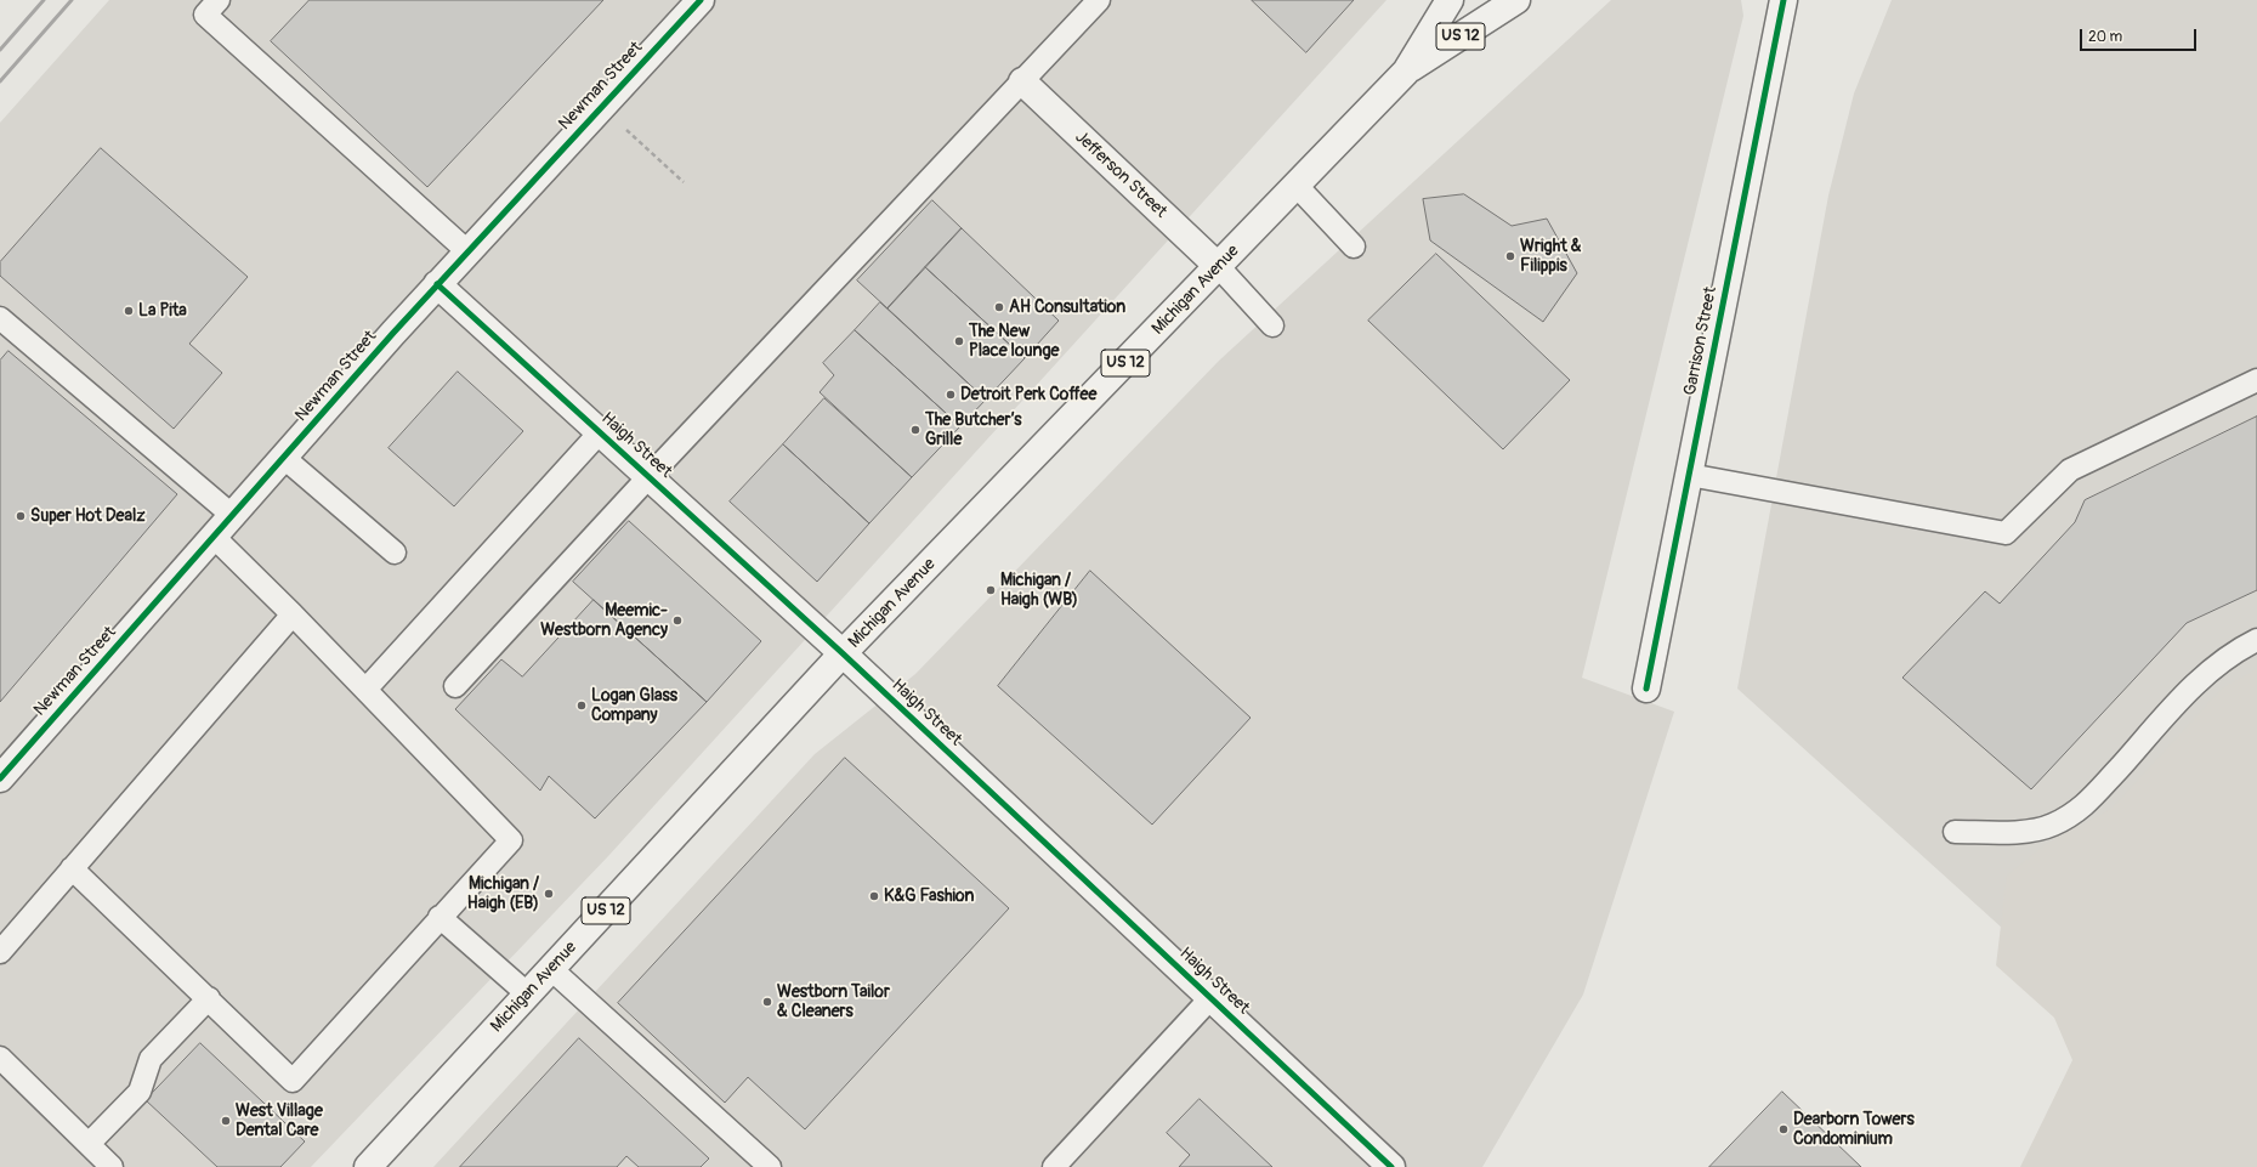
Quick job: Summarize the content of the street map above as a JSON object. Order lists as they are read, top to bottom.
{
  "streets": {
    "street": [
      "US 12",
      "Newman Street",
      "Jefferson Street",
      "Michigan Avenue",
      "Garrison Street",
      "Haigh Street"
    ]
  },
  "crossings": [
    ["Newman Street", "Haigh Street"],
    ["Jefferson Street", "Michigan Avenue"],
    ["Michigan Avenue", "Haigh Street"]
  ],
  "places": [
    "Wright & Filippis",
    "AH Consultation",
    "La Pita",
    "The New Place lounge",
    "Detroit Perk Coffee",
    "The Butcher’s Grille",
    "Super Hot Dealz",
    "Michigan / Haigh (WB)",
    "Meemic- Westborn Agency",
    "Logan Glass Company",
    "Michigan / Haigh (EB)",
    "K&G Fashion",
    "Westborn Tailor & Cleaners",
    "West Village Dental Care",
    "Dearborn Towers Condominium"
  ],
  "scale_bar": "20 m"
}
